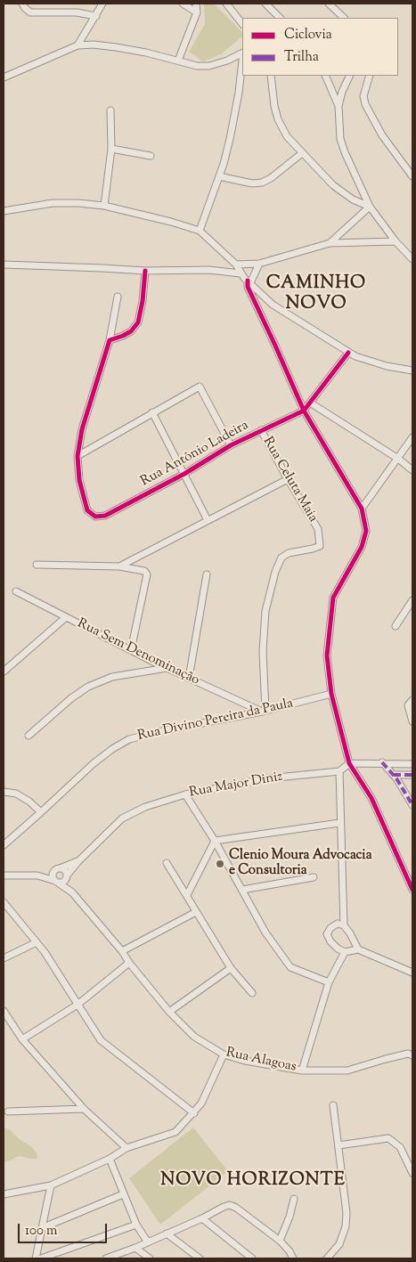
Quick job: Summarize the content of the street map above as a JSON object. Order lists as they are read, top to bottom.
{
  "streets": {
    "street": [
      "Rua Antônio Ladeira",
      "Rua Celuta Maia",
      "Rua Sem Denominação",
      "Rua Divino Pereira da Paula",
      "Rua Major Diniz",
      "Rua Alagoas"
    ]
  },
  "crossings": [
    ["Rua Antônio Ladeira", "Rua Celuta Maia"],
    ["Rua Celuta Maia", "Rua Sem Denominação"],
    ["Rua Celuta Maia", "Rua Divino Pereira da Paula"],
    ["Rua Sem Denominação", "Rua Divino Pereira da Paula"],
    ["Rua Major Diniz", "Rua Alagoas"]
  ],
  "districts": ["CAMINHO NOVO", "NOVO HORIZONTE"],
  "places": ["Clenio Moura Advocacia e Consultoria"],
  "legend": ["Ciclovia", "Trilha"],
  "scale_bar": "100 m"
}
